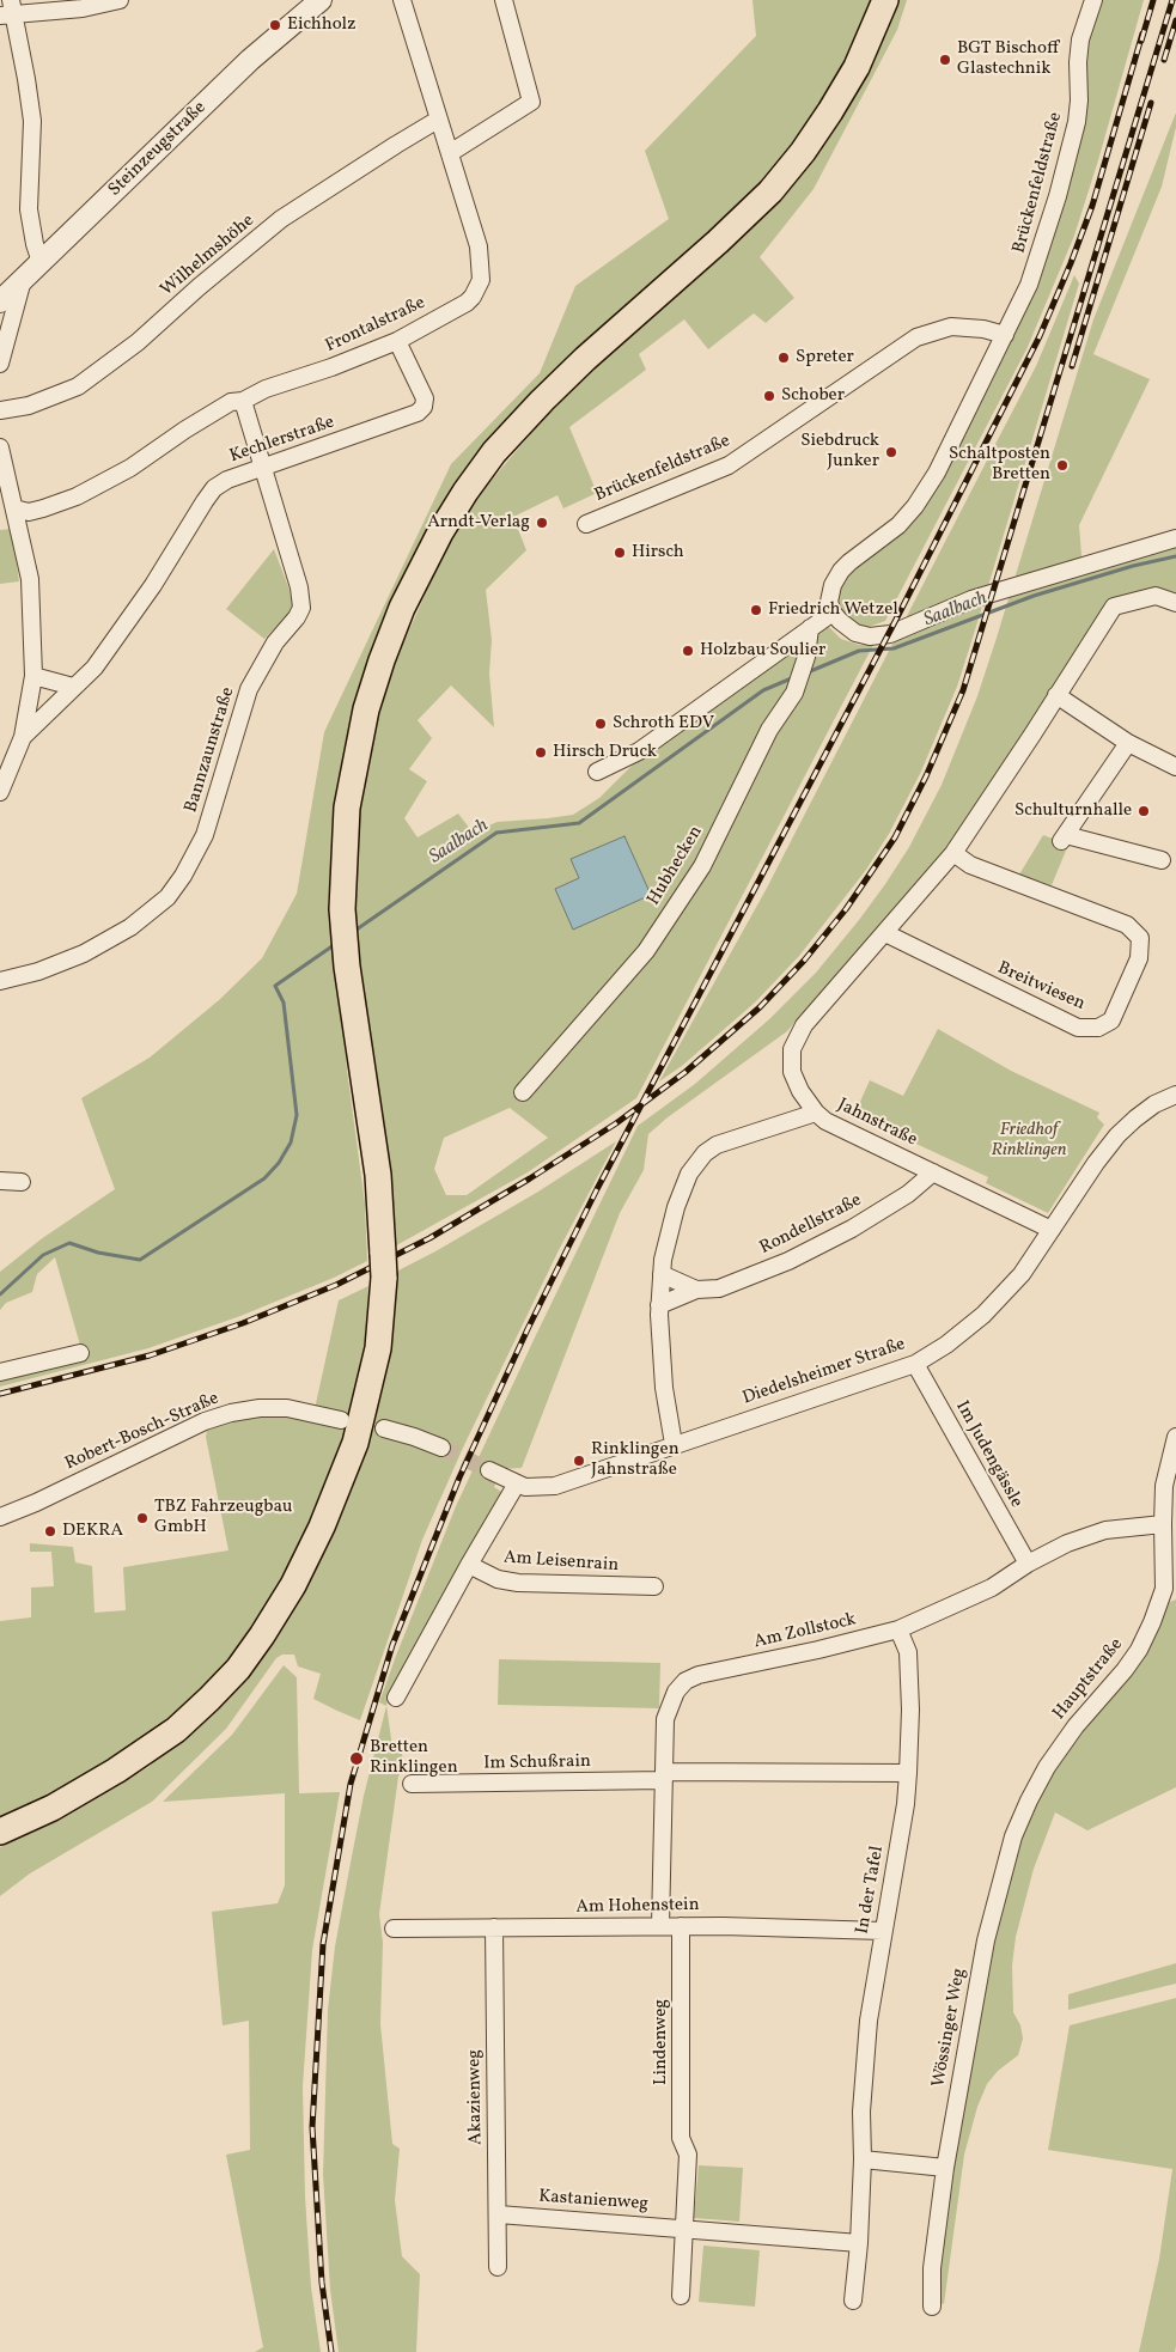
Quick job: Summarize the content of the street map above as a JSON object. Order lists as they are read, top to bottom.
{
  "streets": {
    "street": [
      "Steinzeugstraße",
      "Brückenfeldstraße",
      "Wilhelmshöhe",
      "Frontalstraße",
      "Kechlerstraße",
      "Bannzaunstraße",
      "Hubhecken",
      "Breitwiesen",
      "Jahnstraße",
      "Rondellstraße",
      "Diedelsheimer Straße",
      "Robert-Bosch-Straße",
      "Im Judengässle",
      "Am Leisenrain",
      "Am Zollstock",
      "Hauptstraße",
      "Im Schußrain",
      "In der Tafel",
      "Am Hohenstein",
      "Wössinger Weg",
      "Lindenweg",
      "Akazienweg",
      "Kastanienweg"
    ]
  },
  "crossings": [
    ["Wilhelmshöhe", "Frontalstraße"],
    ["Frontalstraße", "Kechlerstraße"],
    ["Frontalstraße", "Bannzaunstraße"],
    ["Kechlerstraße", "Bannzaunstraße"],
    ["Jahnstraße", "Rondellstraße"],
    ["Jahnstraße", "Diedelsheimer Straße"],
    ["Diedelsheimer Straße", "Im Judengässle"],
    ["Diedelsheimer Straße", "Am Leisenrain"],
    ["Im Judengässle", "Am Zollstock"],
    ["Am Zollstock", "Hauptstraße"],
    ["Am Zollstock", "Im Schußrain"],
    ["Am Zollstock", "In der Tafel"],
    ["Am Zollstock", "Am Hohenstein"],
    ["Hauptstraße", "Wössinger Weg"],
    ["Im Schußrain", "In der Tafel"],
    ["In der Tafel", "Am Hohenstein"],
    ["In der Tafel", "Kastanienweg"],
    ["Am Hohenstein", "Lindenweg"],
    ["Am Hohenstein", "Akazienweg"],
    ["Lindenweg", "Kastanienweg"],
    ["Akazienweg", "Kastanienweg"]
  ],
  "water": ["Saalbach"],
  "parks": ["Friedhof Rinklingen"],
  "places": [
    "Eichholz",
    "BGT Bischoff Glastechnik",
    "Spreter",
    "Schober",
    "Siebdruck Junker",
    "Schaltposten Bretten",
    "Arndt-Verlag",
    "Hirsch",
    "Friedrich Wetzel",
    "Holzbau Soulier",
    "Schroth EDV",
    "Hirsch Druck",
    "Schulturnhalle",
    "Rinklingen Jahnstraße",
    "TBZ Fahrzeugbau GmbH",
    "DEKRA",
    "Bretten Rinklingen"
  ]
}
